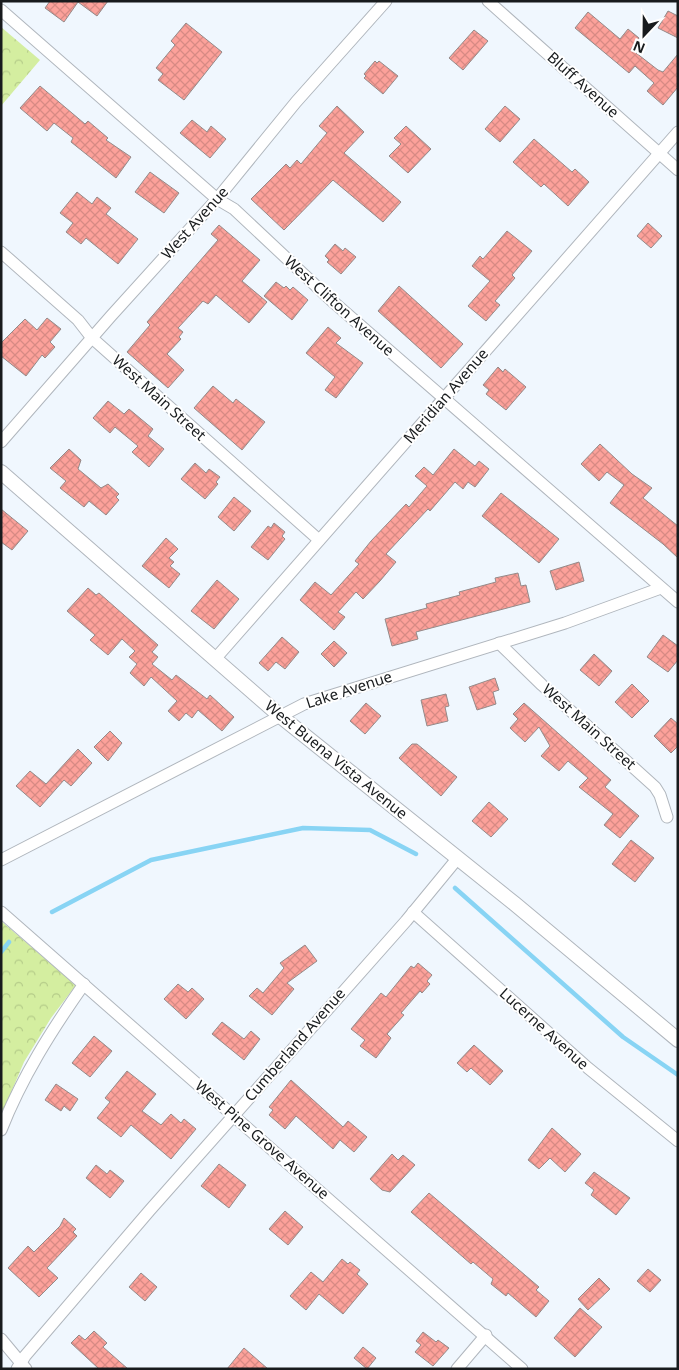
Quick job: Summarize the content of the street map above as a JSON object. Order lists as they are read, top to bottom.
{
  "streets": {
    "street": [
      "Bluff Avenue",
      "West Avenue",
      "West Clifton Avenue",
      "Meridian Avenue",
      "West Main Street",
      "Lake Avenue",
      "West Buena Vista Avenue",
      "Lucerne Avenue",
      "Cumberland Avenue",
      "West Pine Grove Avenue"
    ]
  },
  "crossings": [
    ["Bluff Avenue", "Meridian Avenue"],
    ["West Avenue", "West Clifton Avenue"],
    ["West Avenue", "West Main Street"],
    ["West Clifton Avenue", "Meridian Avenue"],
    ["West Clifton Avenue", "Lake Avenue"],
    ["Meridian Avenue", "West Main Street"],
    ["Meridian Avenue", "West Buena Vista Avenue"],
    ["West Main Street", "Lake Avenue"],
    ["Lake Avenue", "West Buena Vista Avenue"],
    ["West Buena Vista Avenue", "Cumberland Avenue"],
    ["Lucerne Avenue", "Cumberland Avenue"],
    ["Cumberland Avenue", "West Pine Grove Avenue"]
  ],
  "north": "bottom"
}
